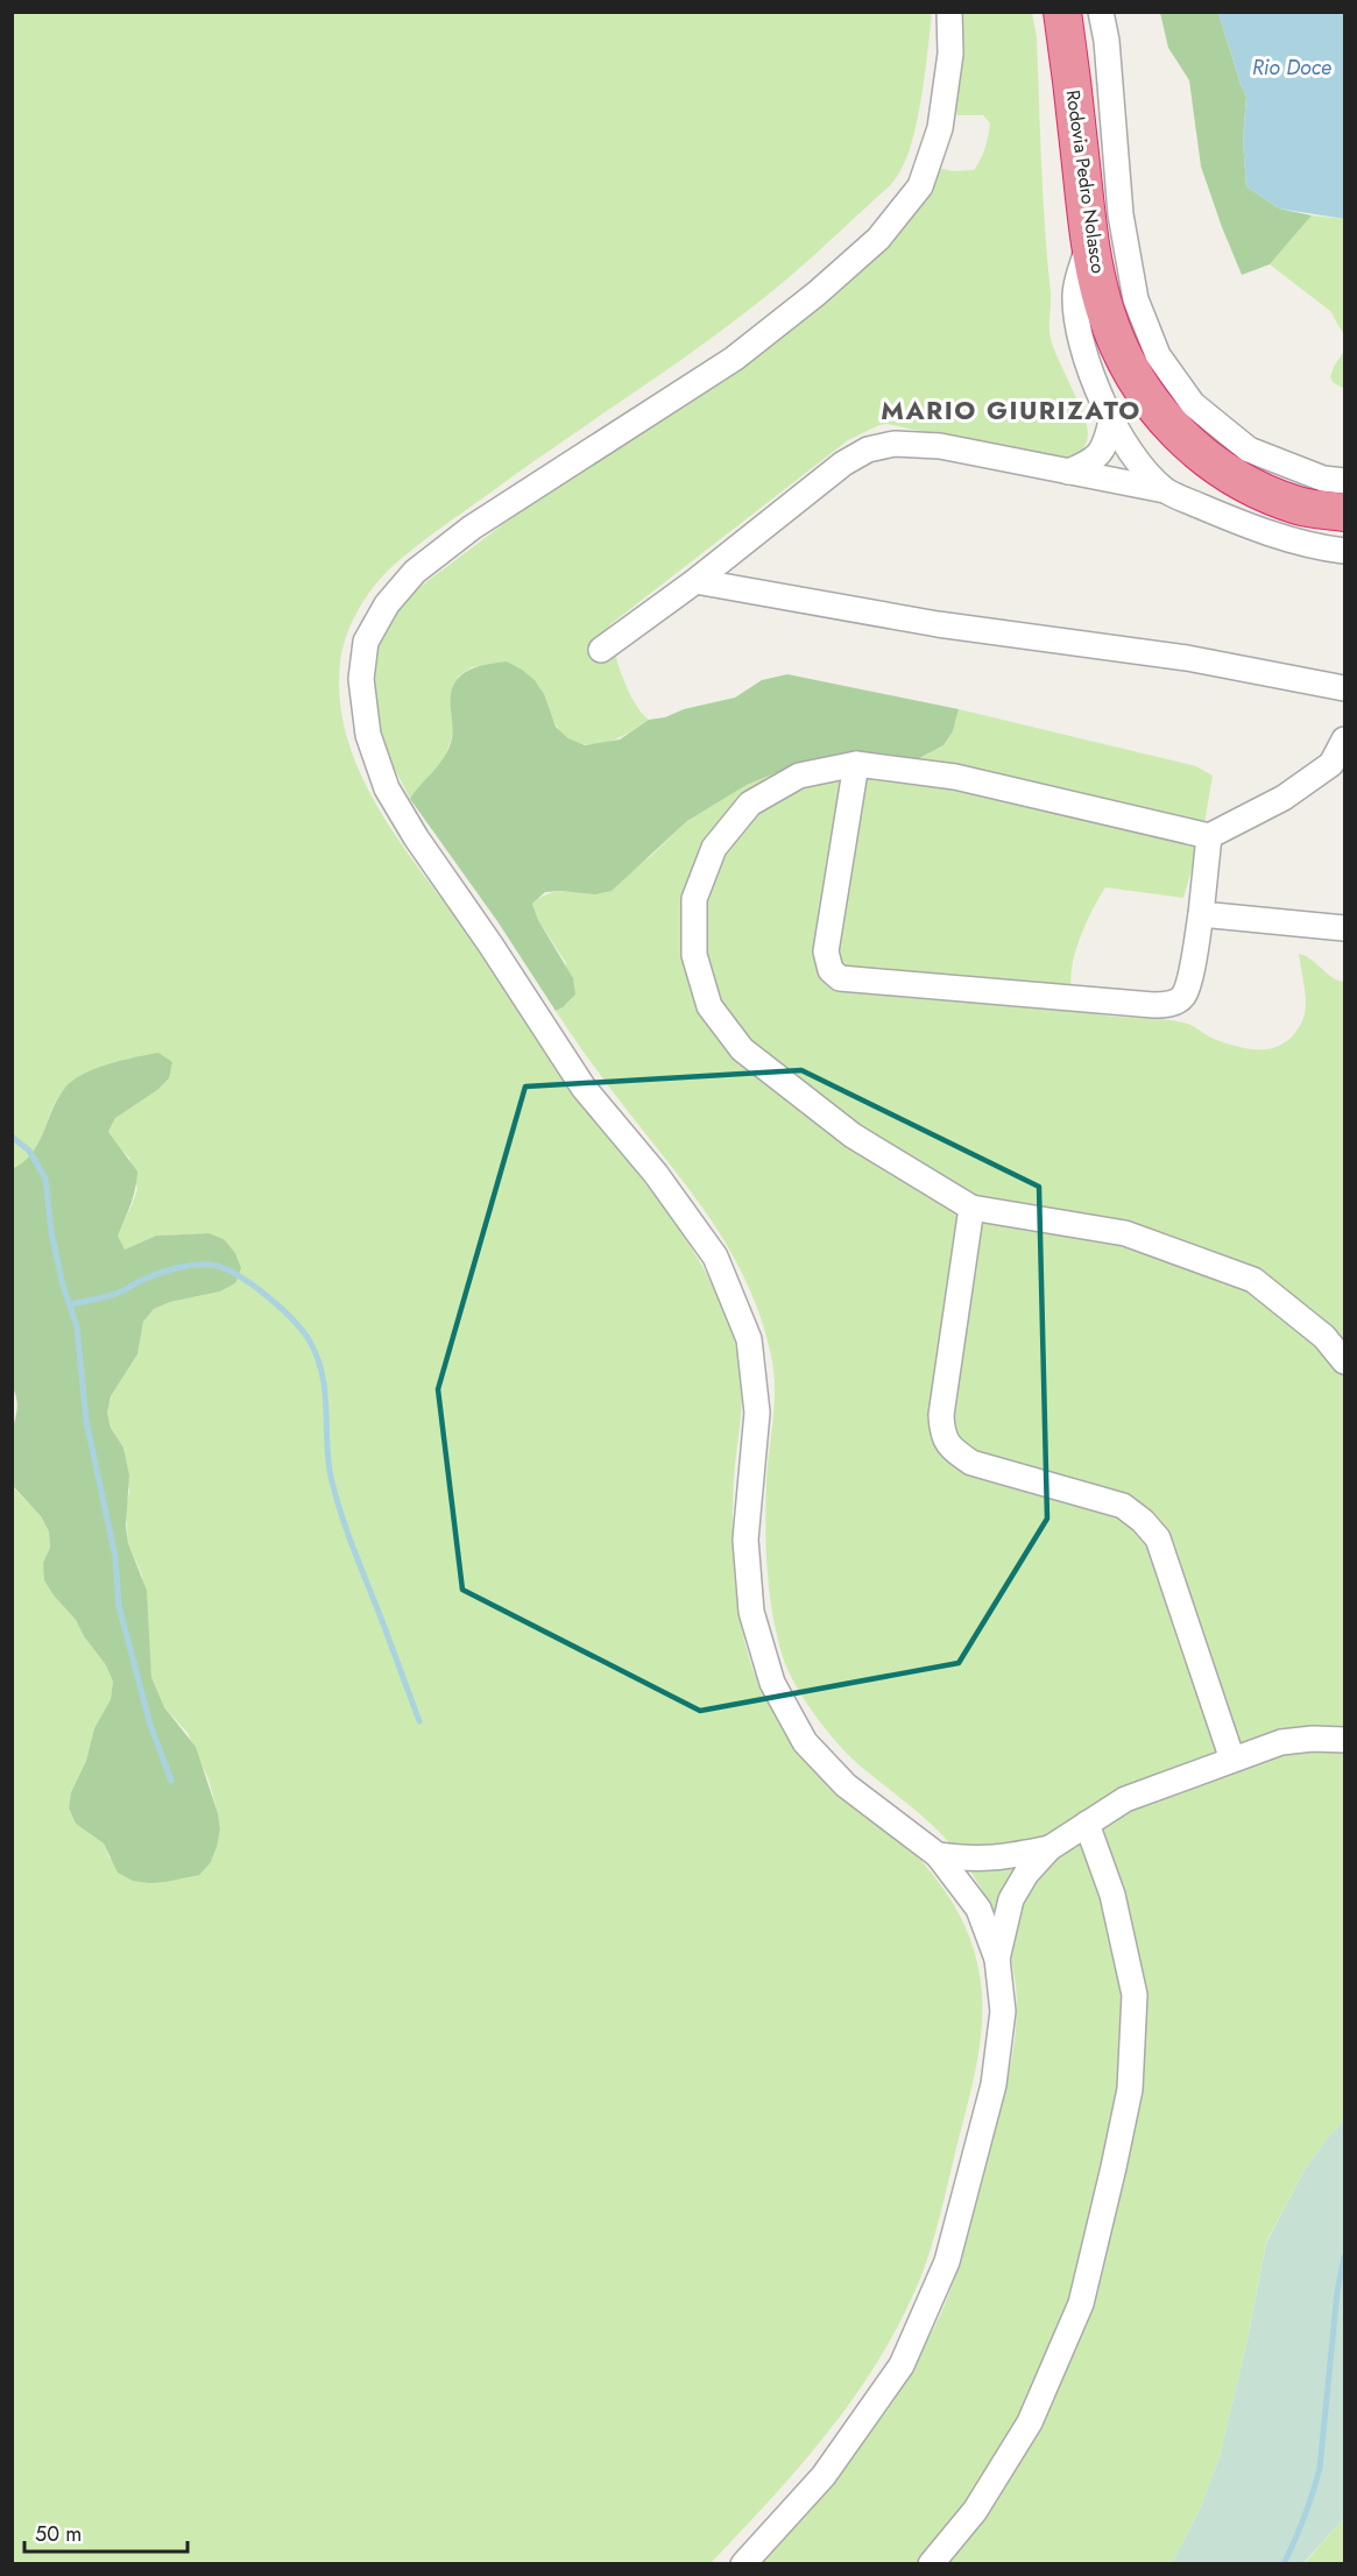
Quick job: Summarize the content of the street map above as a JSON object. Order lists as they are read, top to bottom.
{
  "streets": {
    "highway": ["Rodovia Pedro Nolasco"]
  },
  "districts": ["MARIO GIURIZATO"],
  "water": ["Rio Doce"],
  "scale_bar": "50 m"
}
